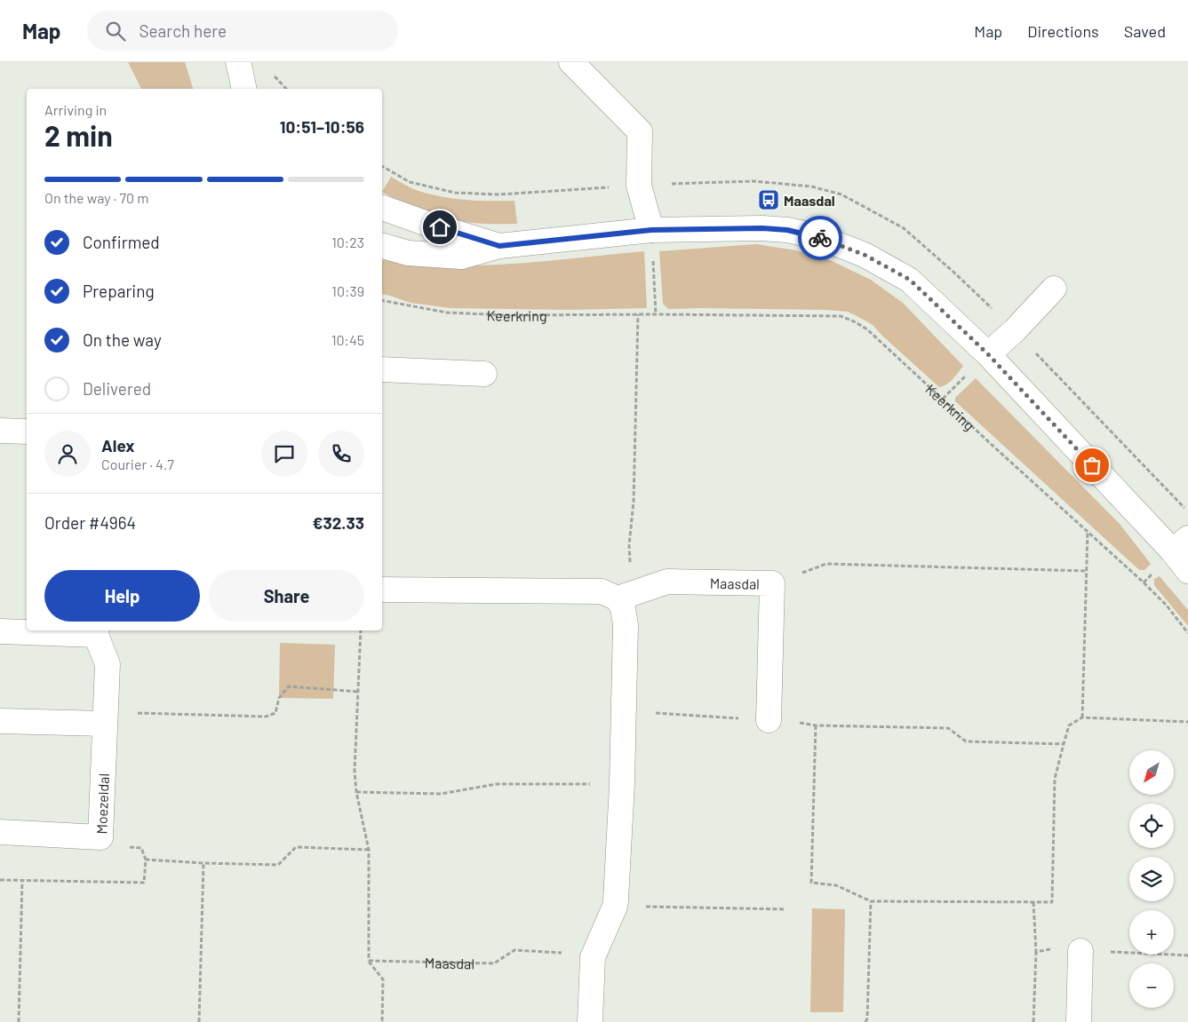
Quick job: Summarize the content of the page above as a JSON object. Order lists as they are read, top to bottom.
{
  "streets": {
    "street": ["Maasdal", "Moezeldal"],
    "path": ["Keerkring"]
  },
  "places": {
    "bus stop": ["Maasdal"]
  },
  "north": "bottom left",
  "page": {
    "header": "Map",
    "search": "Search here",
    "nav": ["Map", "Directions", "Saved"],
    "heading": ["2 min", "Arriving in", "10:51–10:56"],
    "panel": [
      "Alex",
      "Courier · 4.7",
      "Order #4964",
      "€32.33"
    ],
    "bar": "On the way · 70 m",
    "list": [
      ["Confirmed", "10:23"],
      ["Preparing", "10:39"],
      ["On the way", "10:45"],
      "Delivered"
    ],
    "buttons": ["Help", "Share"],
    "map_buttons": ["+", "−"]
  }
}
